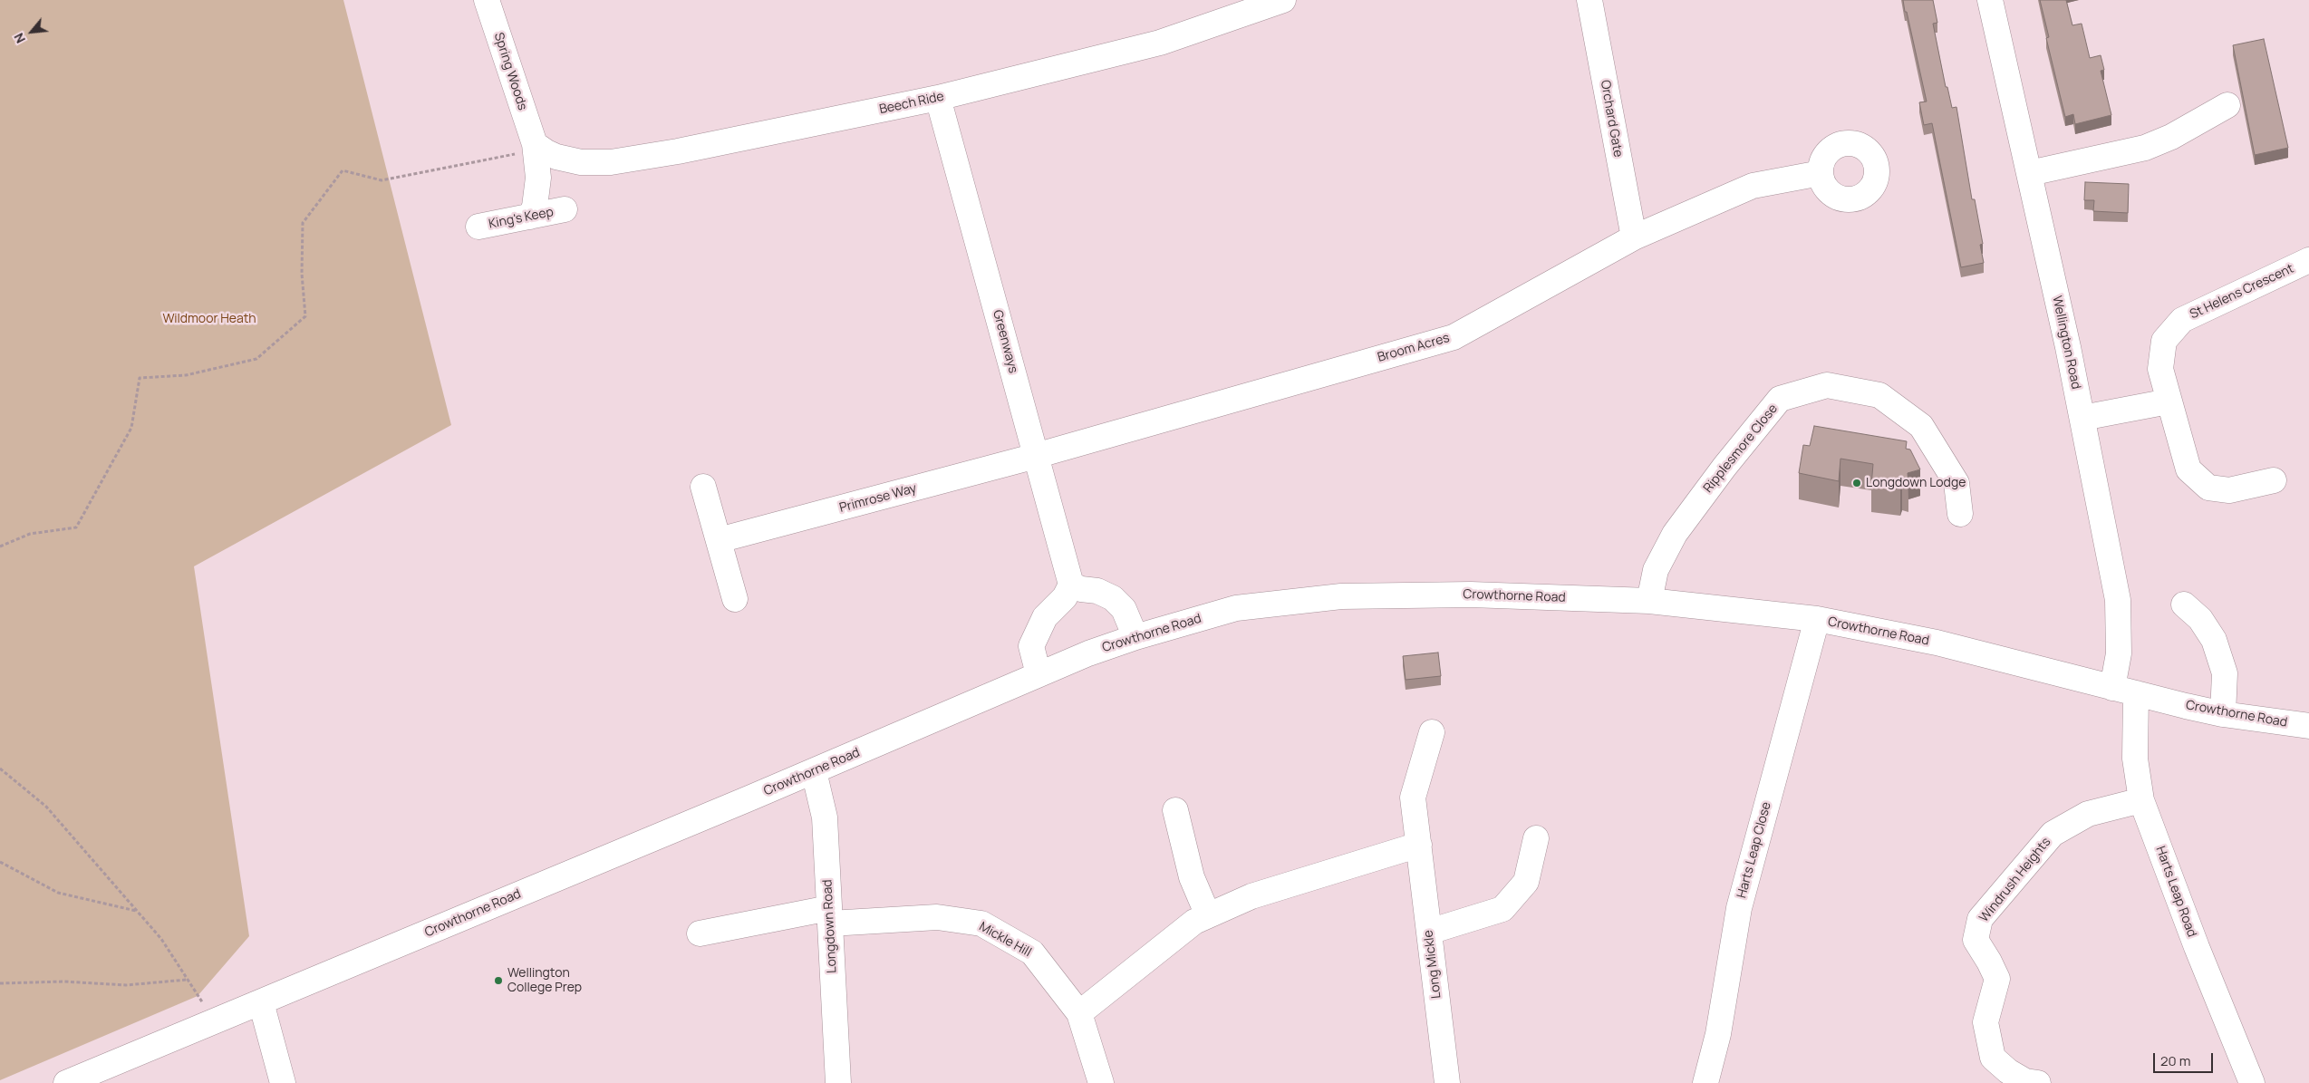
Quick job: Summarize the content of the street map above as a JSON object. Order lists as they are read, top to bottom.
{
  "streets": {
    "street": [
      "Spring Woods",
      "Beech Ride",
      "Orchard Gate",
      "King's Keep",
      "St Helens Crescent",
      "Greenways",
      "Wellington Road",
      "Broom Acres",
      "Ripplesmore Close",
      "Primrose Way",
      "Crowthorne Road",
      "Harts Leap Close",
      "Windrush Heights",
      "Harts Leap Road",
      "Longdown Road",
      "Mickle Hill",
      "Long Mickle"
    ]
  },
  "crossings": [
    ["Spring Woods", "Beech Ride"],
    ["Spring Woods", "King's Keep"],
    ["Beech Ride", "Greenways"],
    ["Orchard Gate", "Broom Acres"],
    ["Greenways", "Broom Acres"],
    ["Greenways", "Primrose Way"],
    ["Wellington Road", "Crowthorne Road"],
    ["Broom Acres", "Primrose Way"],
    ["Ripplesmore Close", "Crowthorne Road"],
    ["Crowthorne Road", "Harts Leap Close"],
    ["Crowthorne Road", "Harts Leap Road"],
    ["Crowthorne Road", "Longdown Road"],
    ["Windrush Heights", "Harts Leap Road"],
    ["Longdown Road", "Mickle Hill"]
  ],
  "parks": ["Wildmoor Heath"],
  "places": ["Longdown Lodge", "Wellington College Prep"],
  "scale_bar": "20 m",
  "north": "bottom left"
}
